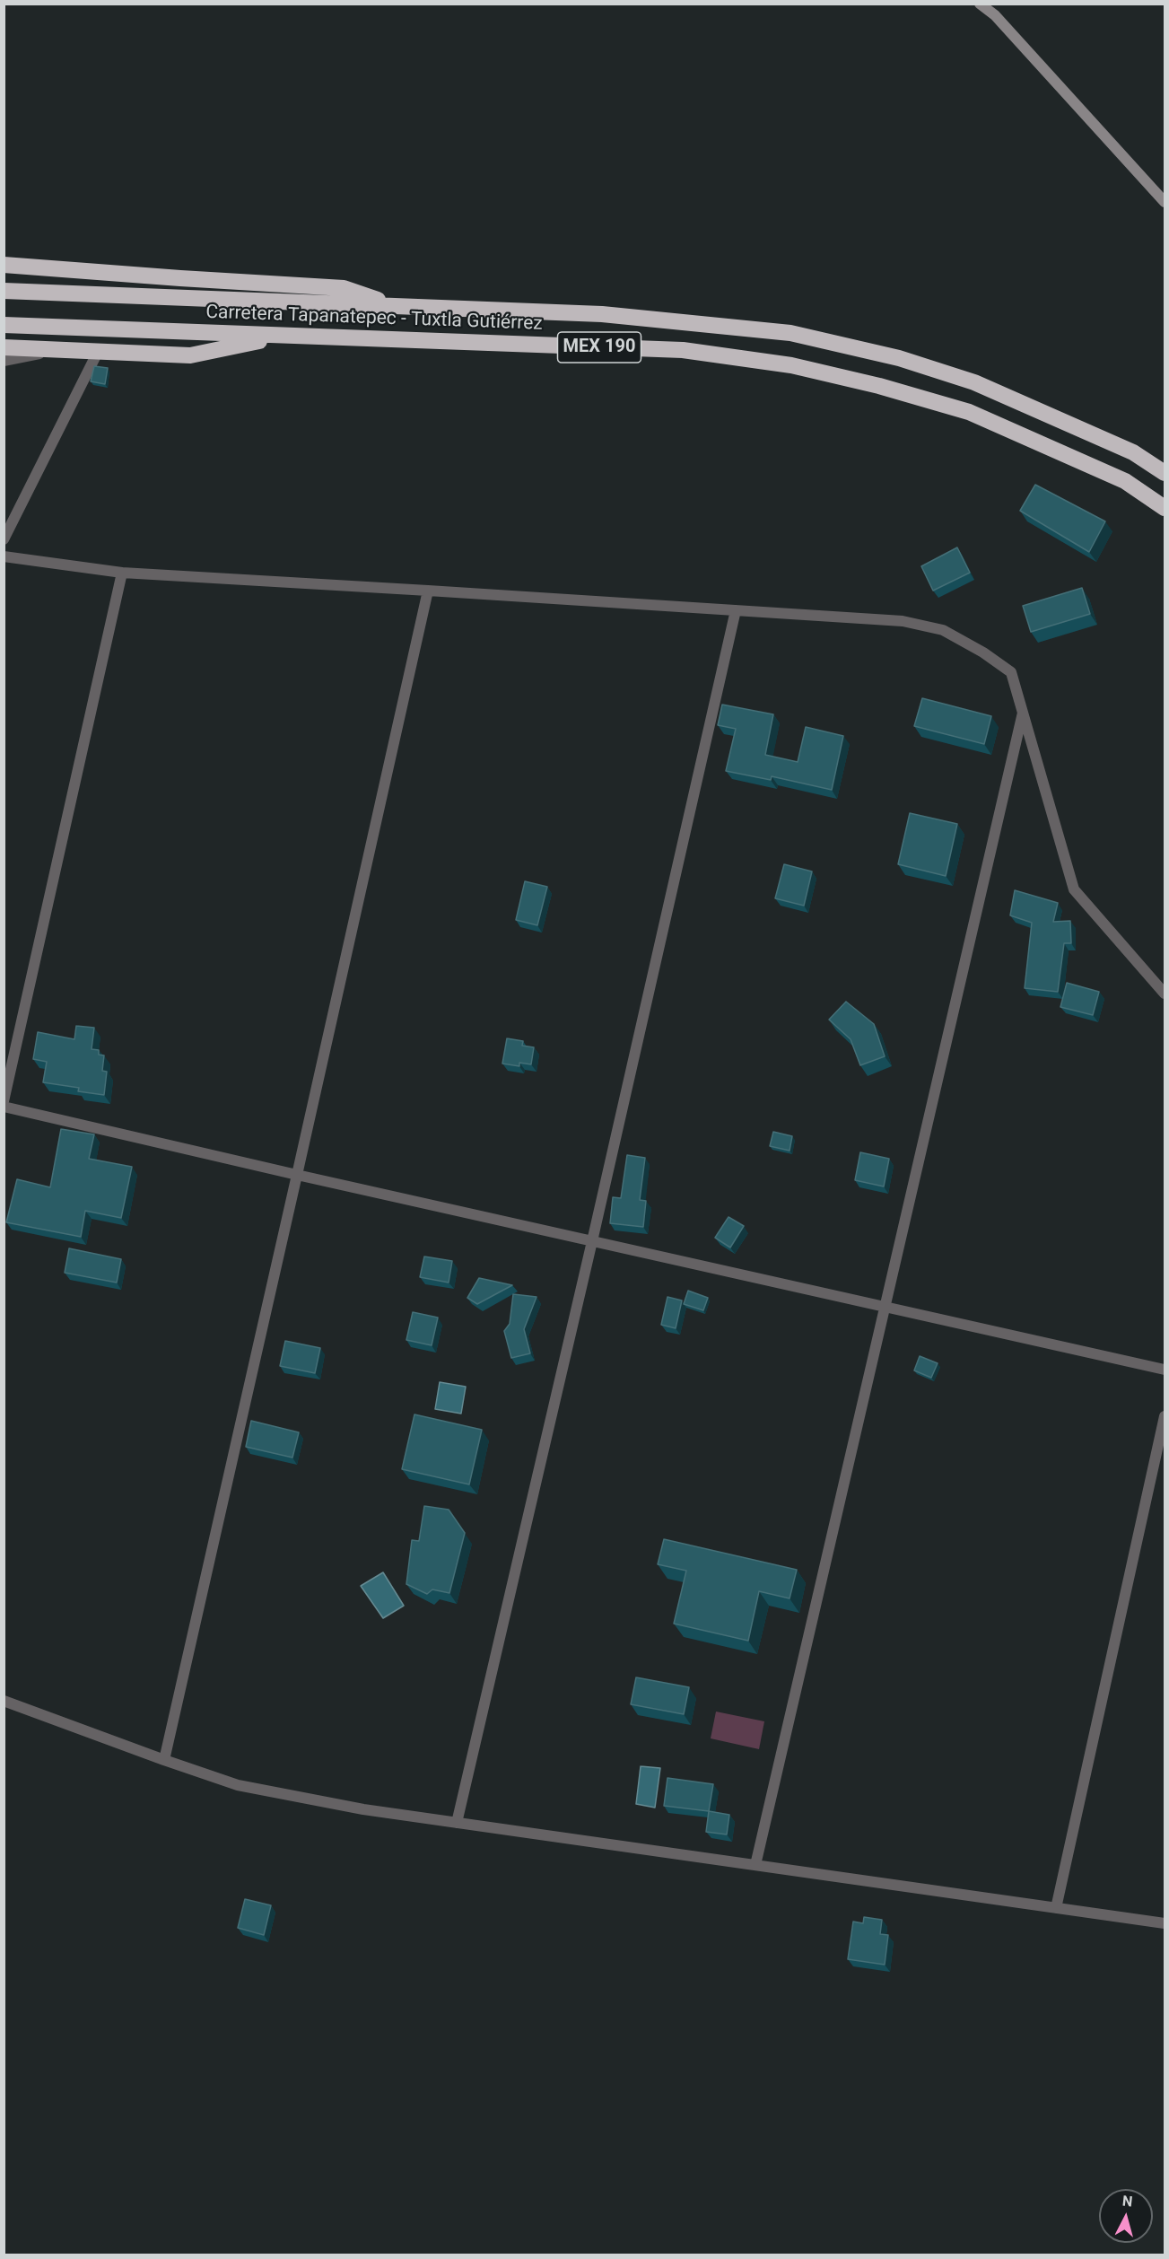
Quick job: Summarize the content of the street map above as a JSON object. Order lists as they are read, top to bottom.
{
  "streets": {
    "highway": ["Carretera Tapanatepec - Tuxtla Gutiérrez", "MEX 190"]
  },
  "north": "top"
}
